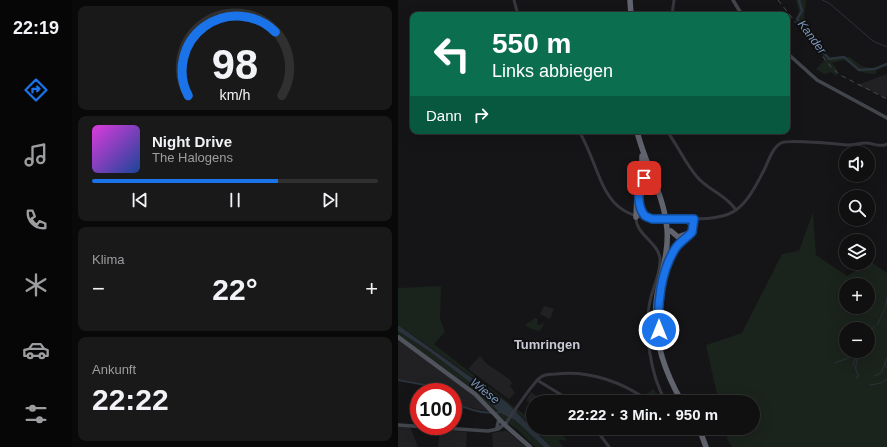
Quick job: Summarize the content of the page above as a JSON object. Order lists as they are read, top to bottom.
{
  "districts": ["Tumringen"],
  "water": ["Kander", "Wiese"],
  "page": {
    "tabs": "22:19",
    "turn": ["550 m", "Links abbiegen"],
    "then": "Dann",
    "song": ["Night Drive", "The Halogens"],
    "map_buttons": ["+", "−"],
    "tile": [
      "Klima",
      ["Ankunft", "22:22"]
    ],
    "heat": ["−", "22°", "+"],
    "limit": "100",
    "trip": "22:22 · 3 Min. · 950 m",
    "gauge": ["98", "km/h"]
  }
}
